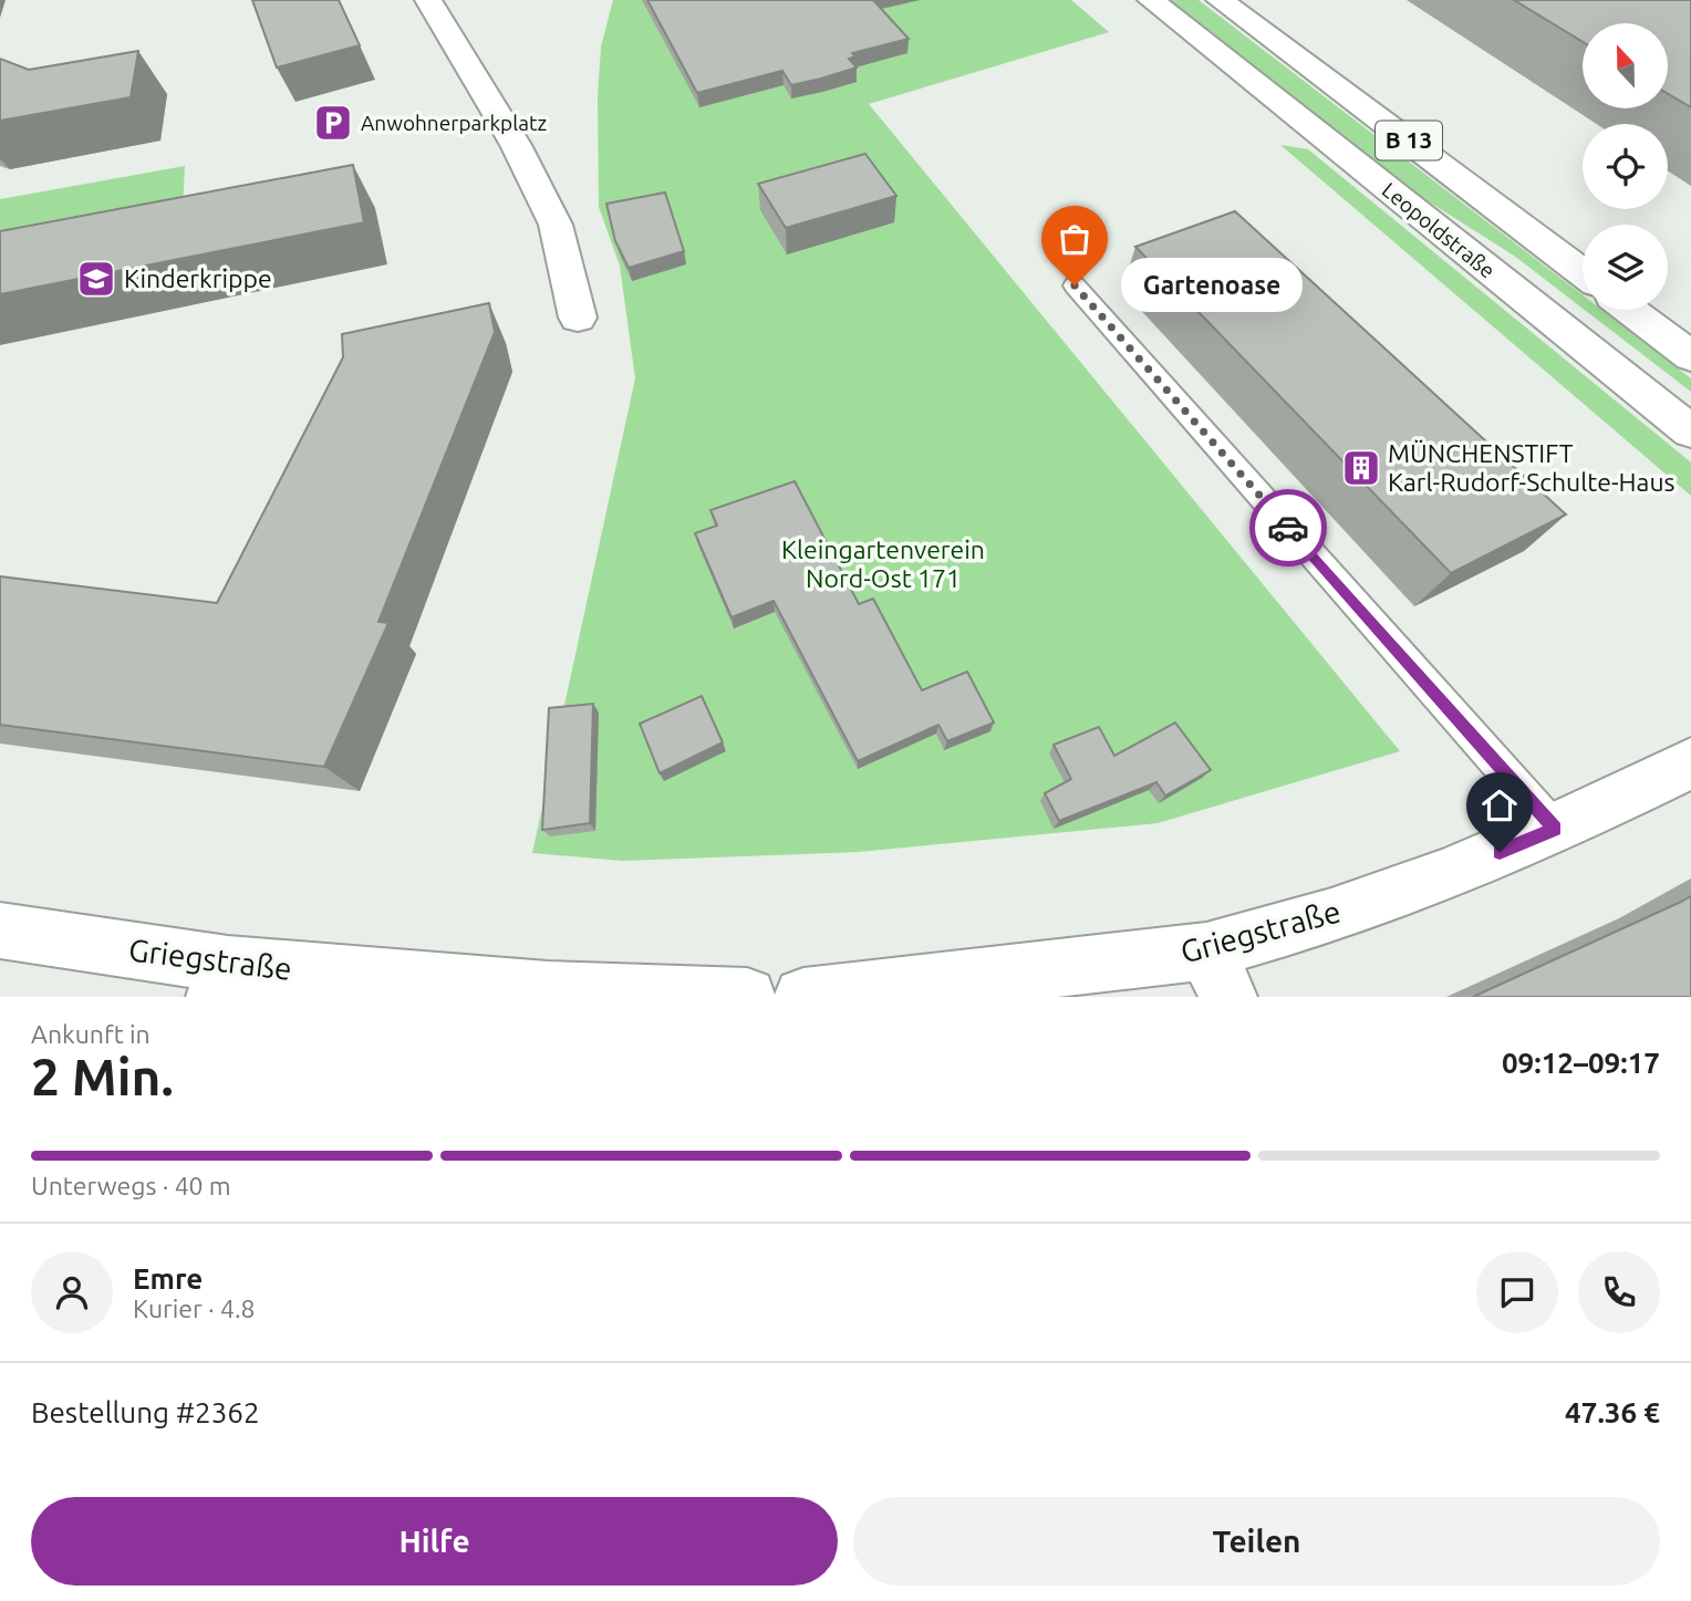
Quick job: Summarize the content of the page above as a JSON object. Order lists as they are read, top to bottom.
{
  "streets": {
    "street": ["B 13", "Leopoldstraße", "Griegstraße"]
  },
  "parks": ["Kleingartenverein Nord-Ost 171"],
  "places": {
    "parking": ["Anwohnerparkplatz"],
    "school or university": ["Kinderkrippe"],
    "other": ["Gartenoase"],
    "building": ["MÜNCHENSTIFT Karl-Rudorf-Schulte-Haus"]
  },
  "north": "top",
  "page": {
    "bubble": "Gartenoase",
    "heading": ["2 Min.", "Ankunft in", "09:12–09:17"],
    "panel": [
      "Emre",
      "Kurier · 4.8",
      "Bestellung #2362",
      "47.36 €"
    ],
    "bar": "Unterwegs · 40 m",
    "buttons": ["Hilfe", "Teilen"]
  }
}
